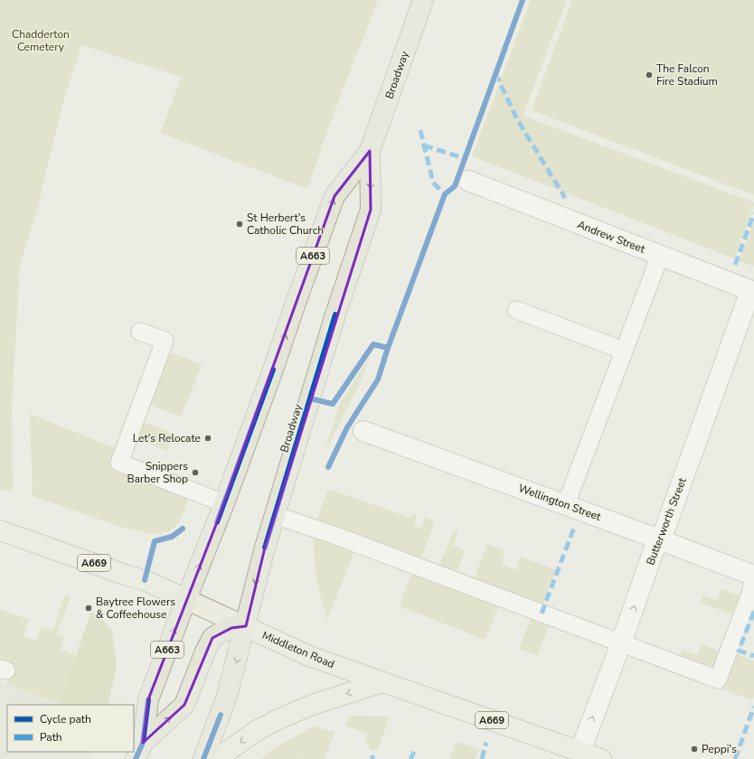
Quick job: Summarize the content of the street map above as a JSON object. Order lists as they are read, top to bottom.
{
  "streets": {
    "highway": ["Broadway", "A663"],
    "main road": ["A669", "Middleton Road"],
    "street": ["Andrew Street", "Wellington Street", "Butterworth Street"]
  },
  "crossings": [
    ["Broadway", "Middleton Road"],
    ["Andrew Street", "Butterworth Street"],
    ["Wellington Street", "Butterworth Street"],
    ["Butterworth Street", "Middleton Road"]
  ],
  "one_way": ["Butterworth Street"],
  "parks": ["Chadderton Cemetery"],
  "places": [
    "The Falcon Fire Stadium",
    "St Herbert's Catholic Church",
    "Let's Relocate",
    "Snippers Barber Shop",
    "Baytree Flowers & Coffeehouse",
    "Peppi's"
  ],
  "legend": ["Cycle path", "Path"]
}
